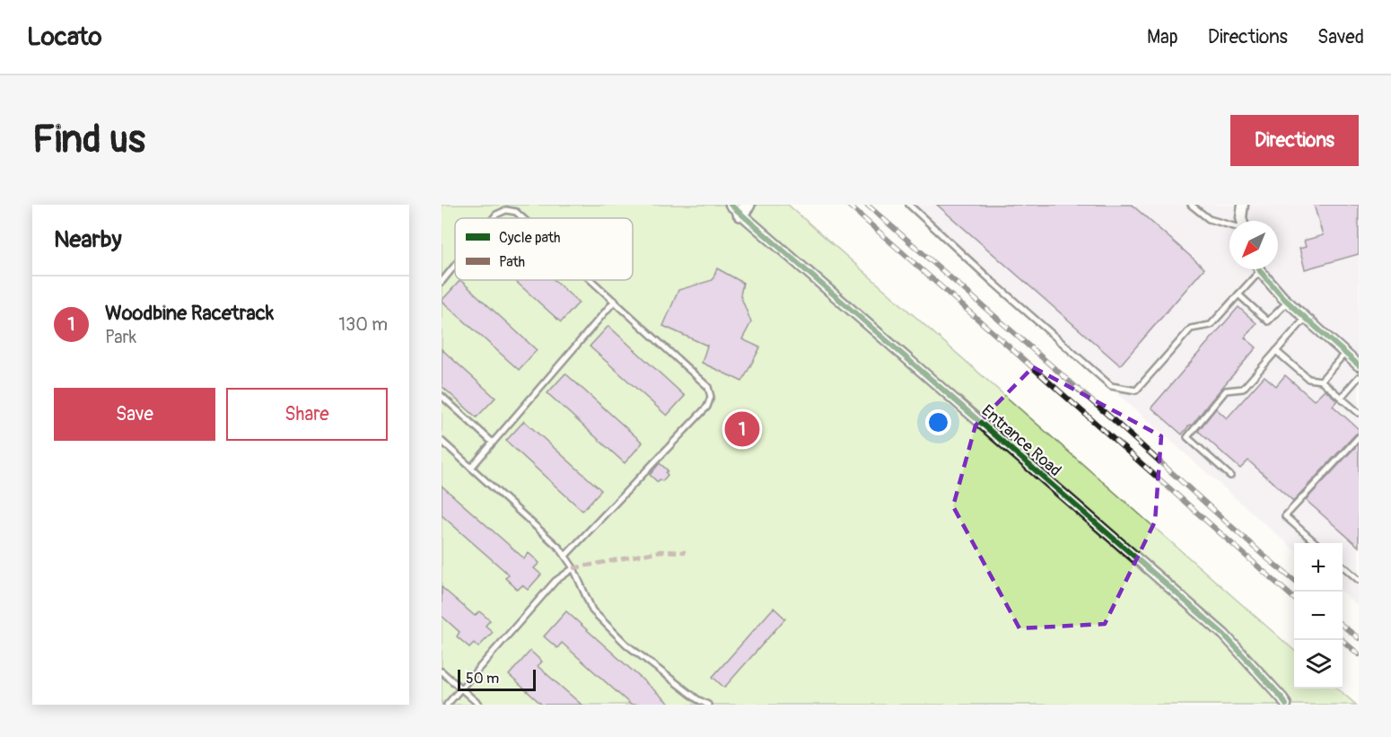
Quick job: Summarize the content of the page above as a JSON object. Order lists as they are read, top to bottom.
{
  "streets": {
    "street": ["Entrance Road"]
  },
  "legend": ["Cycle path", "Path"],
  "scale_bar": "50 m",
  "north": "bottom left",
  "page": {
    "header": "Locato",
    "nav": ["Map", "Directions", "Saved"],
    "buttons": [
      "Directions",
      ["Save", "Share"]
    ],
    "title": "Find us",
    "heading": "Nearby",
    "list": [
      {
        "mark": "1",
        "name": "Woodbine Racetrack",
        "note": "Park",
        "value": "130 m"
      }
    ],
    "pins": "1",
    "map_buttons": ["+", "−"],
    "scale": "50 m"
  }
}
